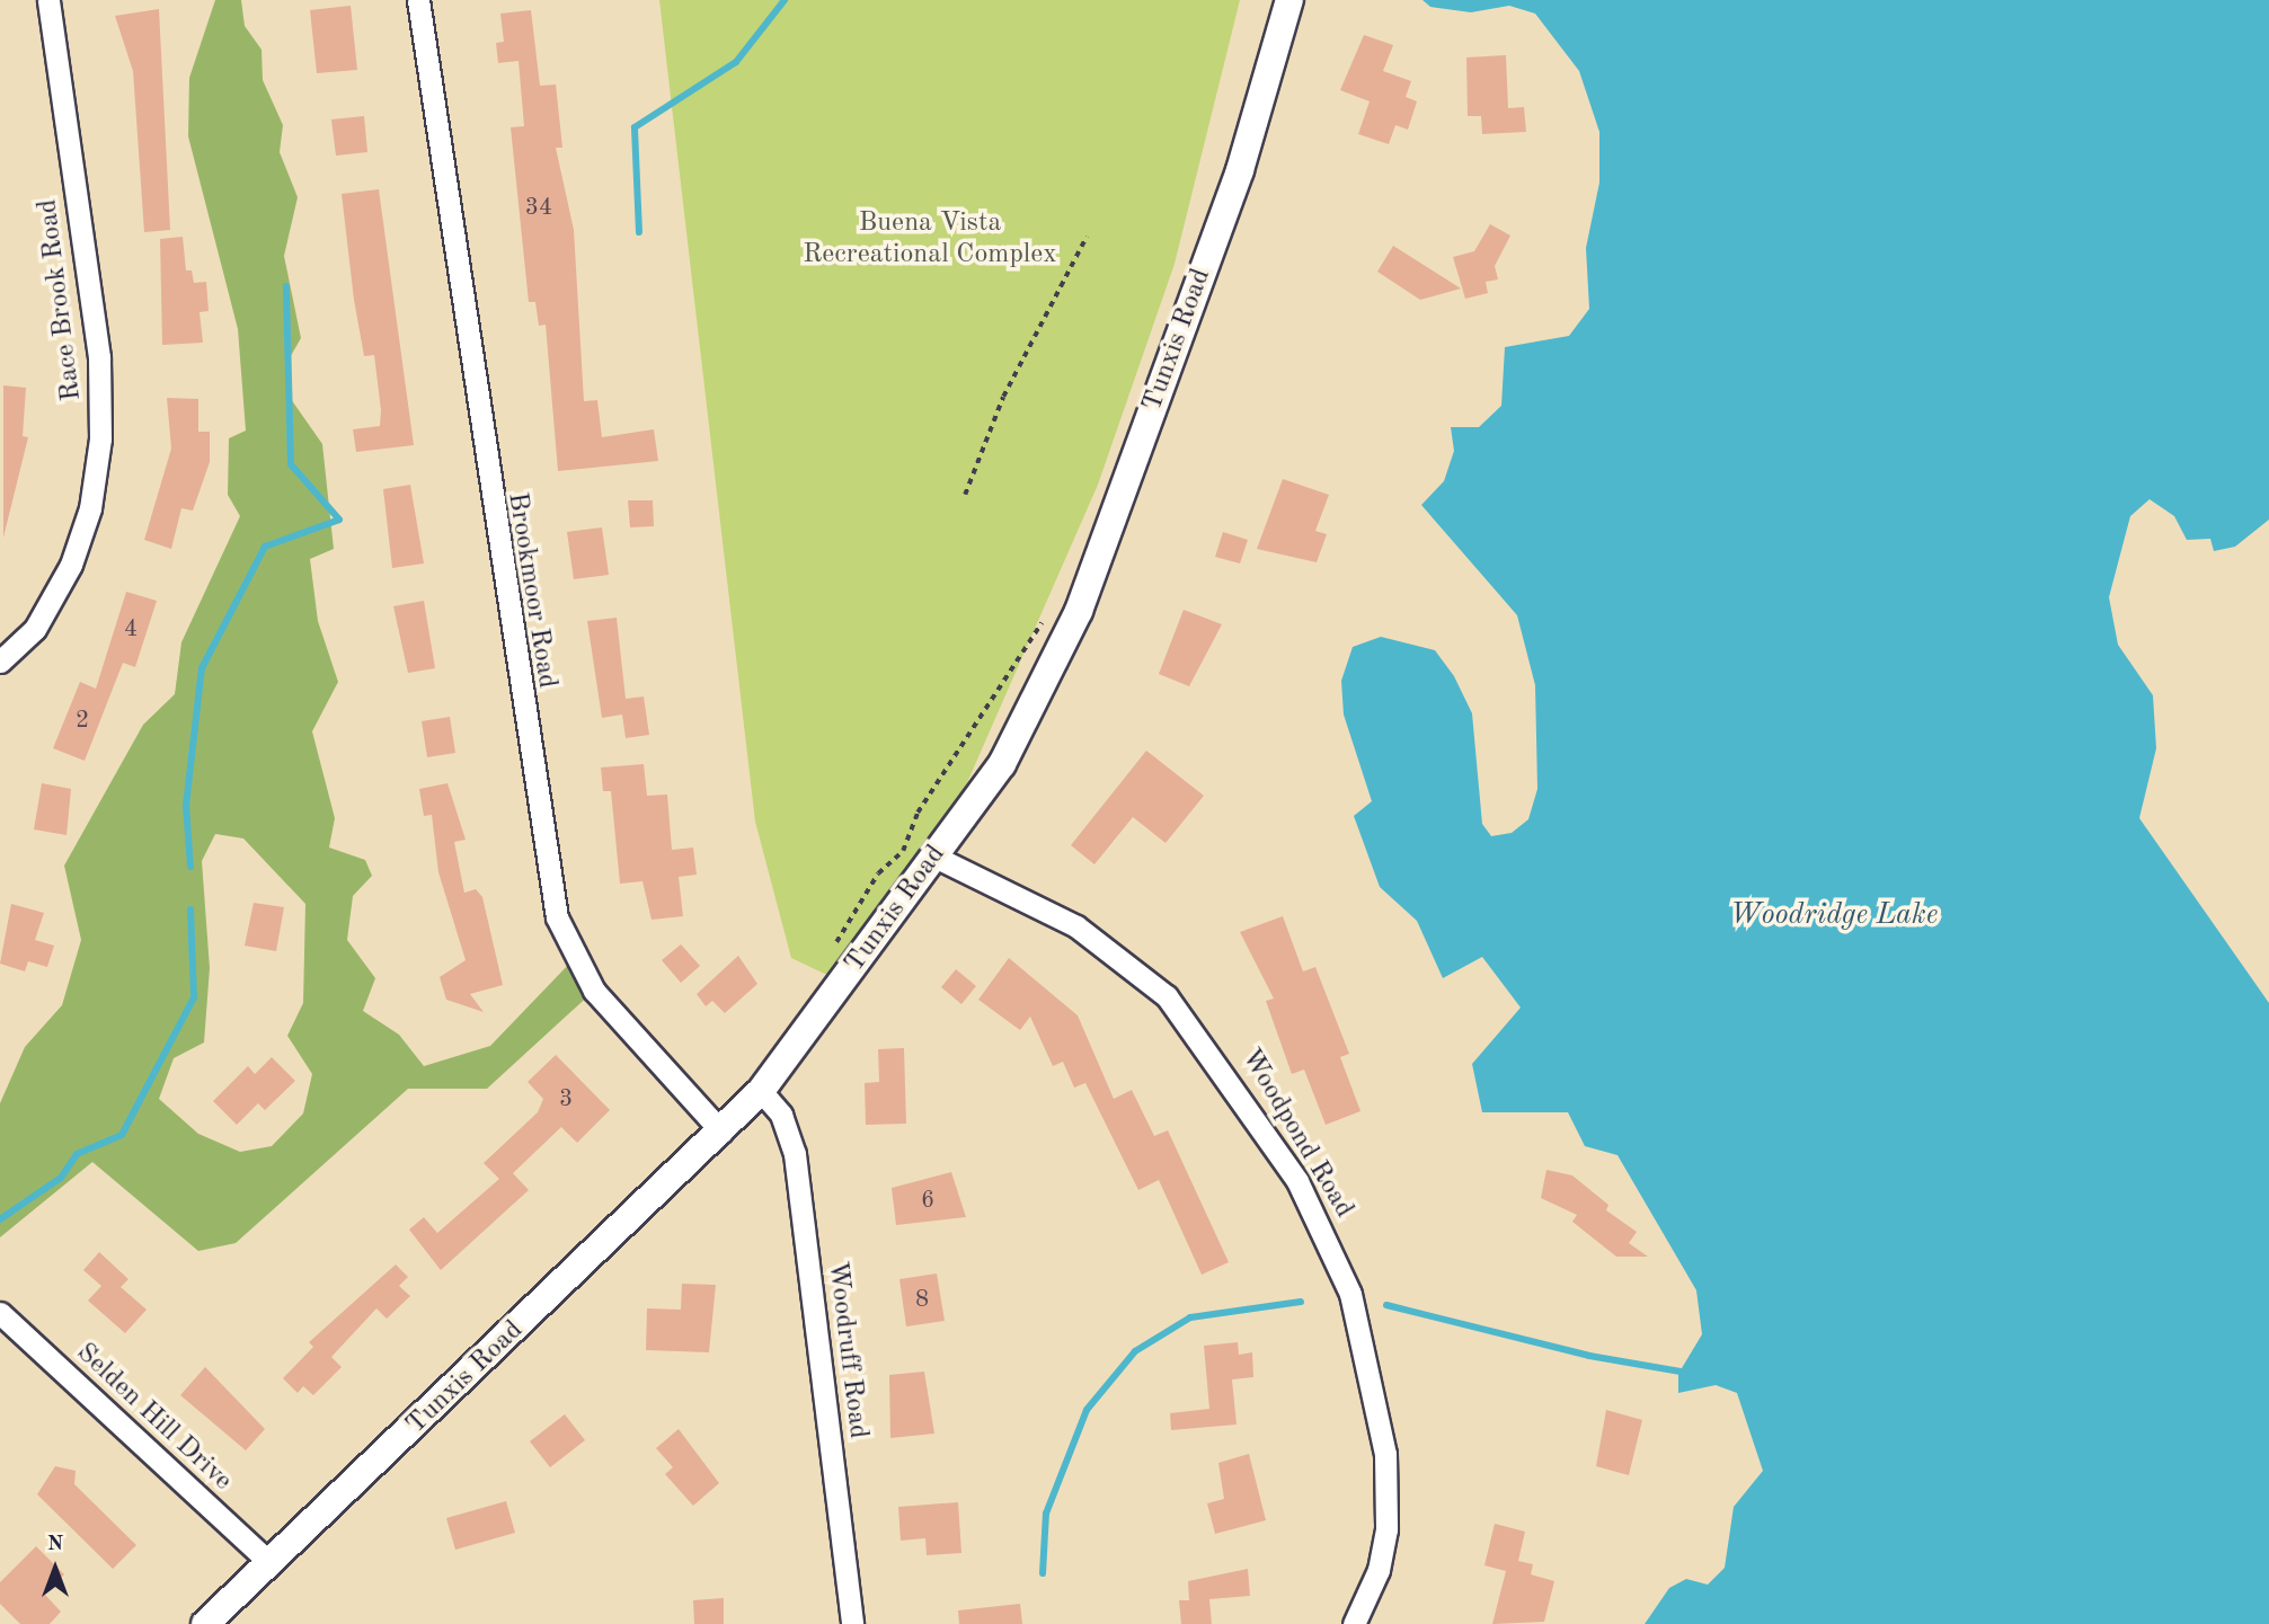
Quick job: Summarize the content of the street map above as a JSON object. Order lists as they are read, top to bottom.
{
  "streets": {
    "street": [
      "Race Brook Road",
      "Tunxis Road",
      "Brookmoor Road",
      "Woodpond Road",
      "Woodruff Road",
      "Selden Hill Drive"
    ]
  },
  "crossings": [
    ["Tunxis Road", "Brookmoor Road"],
    ["Tunxis Road", "Woodpond Road"],
    ["Tunxis Road", "Woodruff Road"],
    ["Tunxis Road", "Selden Hill Drive"]
  ],
  "water": ["Woodridge Lake"],
  "parks": ["Buena Vista Recreational Complex"],
  "house_numbers": [
    "34",
    "4",
    "2",
    "3",
    "6",
    "8"
  ],
  "north": "top"
}
